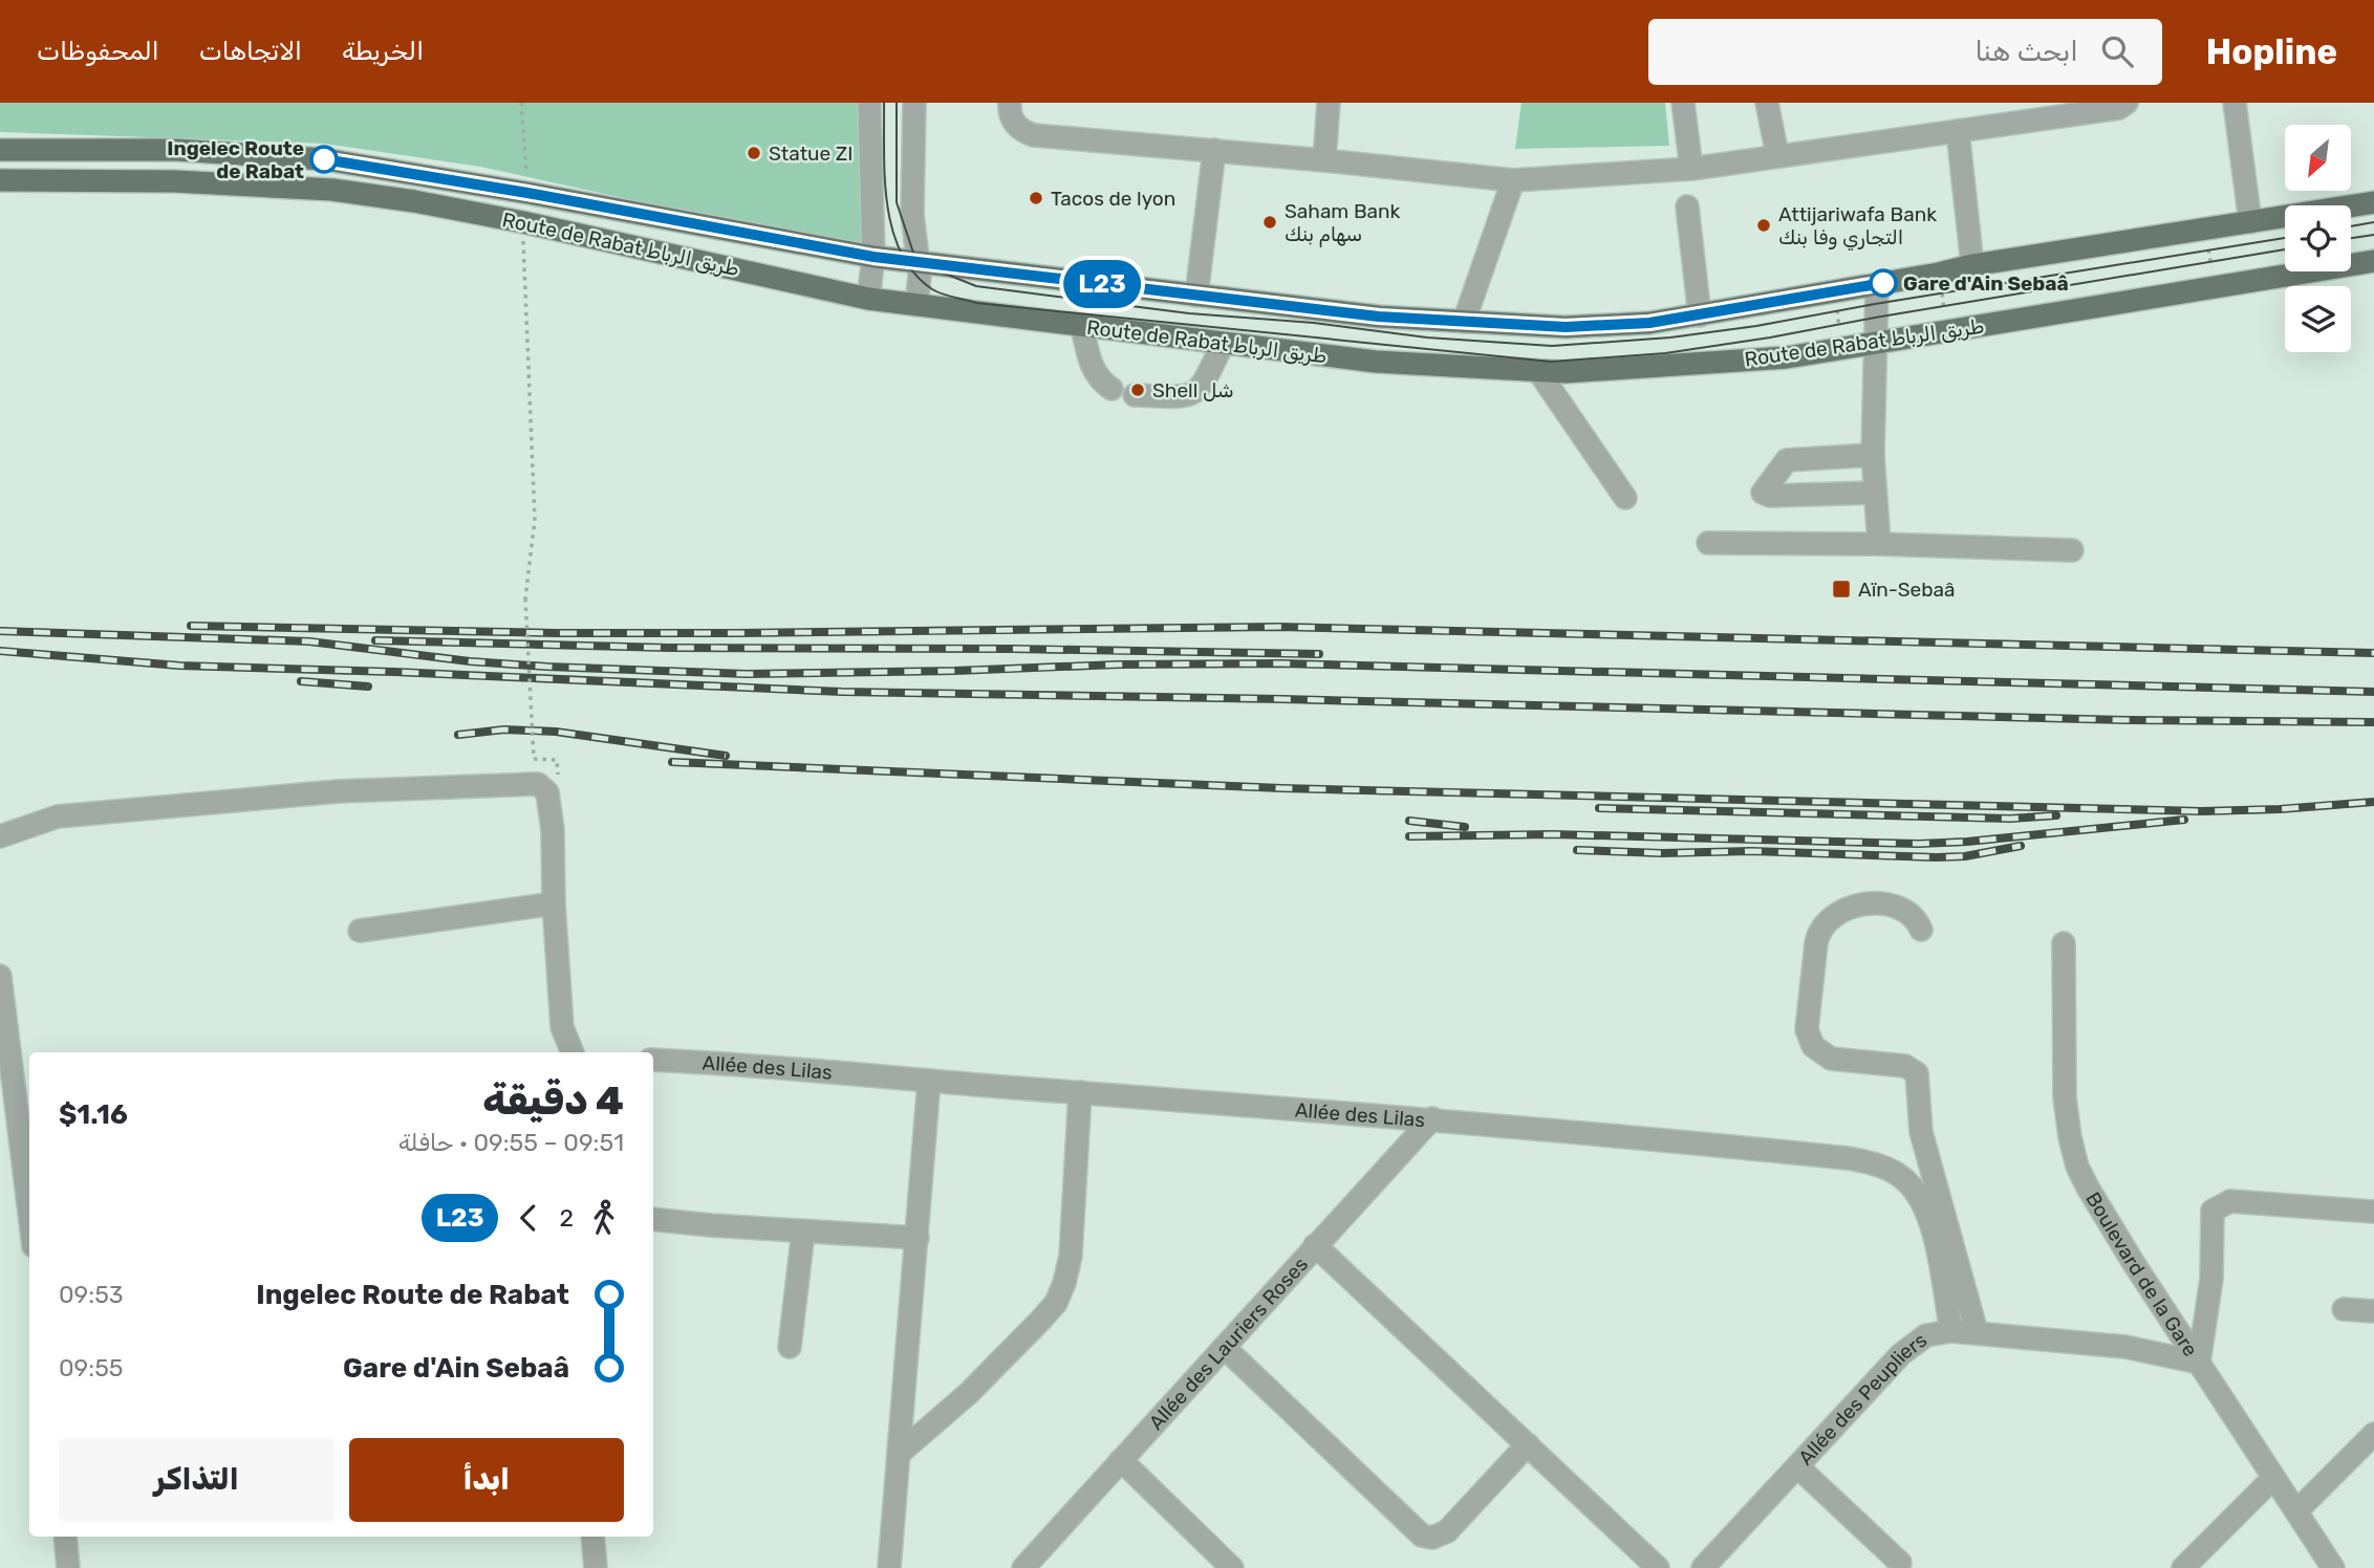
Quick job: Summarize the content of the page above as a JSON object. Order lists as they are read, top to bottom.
{
  "streets": {
    "main road": ["Route de Rabat طريق الرباط"],
    "street": [
      "Allée des Lilas",
      "Boulevard de la Gare",
      "Allée des Lauriers Roses",
      "Allée des Peupliers"
    ]
  },
  "crossings": [
    ["Allée des Lilas", "Allée des Lauriers Roses"],
    ["Allée des Lilas", "Allée des Peupliers"],
    ["Boulevard de la Gare", "Allée des Peupliers"]
  ],
  "places": {
    "other": [
      "Statue ZI",
      "Ingelec Route de Rabat",
      "Tacos de lyon",
      "Saham Bank سهام بنك",
      "Attijariwafa Bank التجاري وفا بنك",
      "Gare d'Ain Sebaâ",
      "Shell شل"
    ],
    "transit": ["Aïn-Sebaâ"]
  },
  "lines": ["bus line L23"],
  "north": "bottom left",
  "page": {
    "header": "Hopline",
    "search": "ابحث هنا",
    "nav": ["الخريطة", "الاتجاهات", "المحفوظات"],
    "on_map": "L23",
    "heading": ["4 دقيقة", "09:51 – 09:55 · حافلة", "$1.16"],
    "legs": ["2", "L23"],
    "list": [
      {
        "name": "Ingelec Route de Rabat",
        "value": "09:53"
      },
      {
        "name": "Gare d'Ain Sebaâ",
        "value": "09:55"
      }
    ],
    "buttons": ["ابدأ", "التذاكر"]
  }
}
